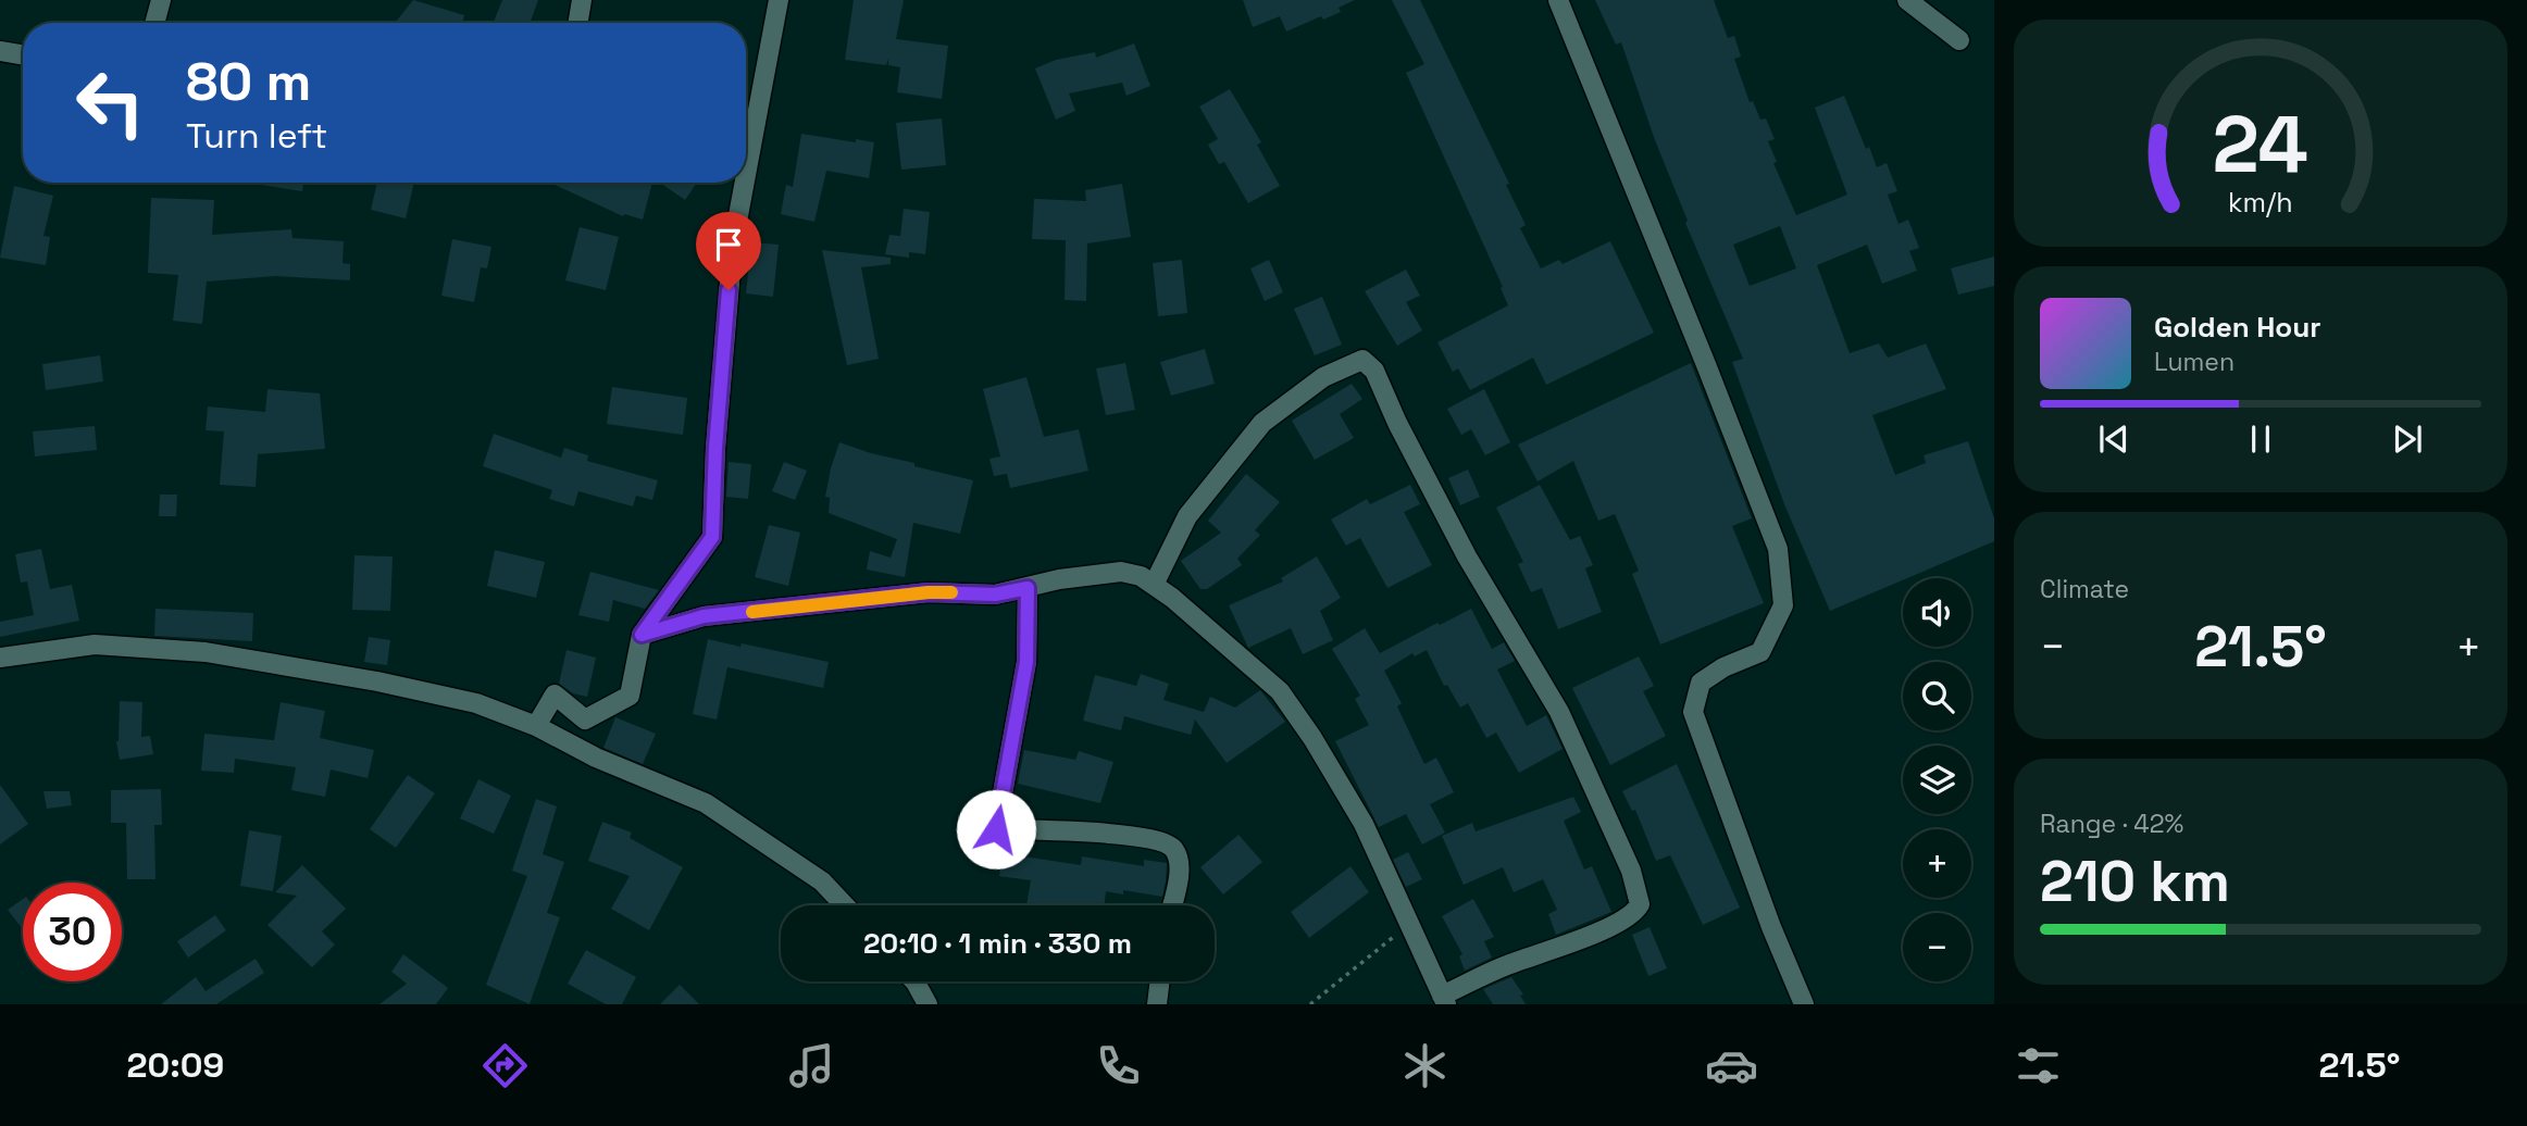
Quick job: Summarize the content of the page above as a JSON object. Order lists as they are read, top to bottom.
{
  "page": {
    "turn": ["80 m", "Turn left"],
    "song": ["Golden Hour", "Lumen"],
    "tile": [
      "Climate",
      ["Range · 42%", "210 km"]
    ],
    "map_buttons": ["+", "−"],
    "heat": ["−", "21.5°", "+"],
    "limit": "30",
    "trip": "20:10 · 1 min · 330 m",
    "tabs": ["20:09", "21.5°"],
    "gauge": ["24", "km/h"]
  }
}
